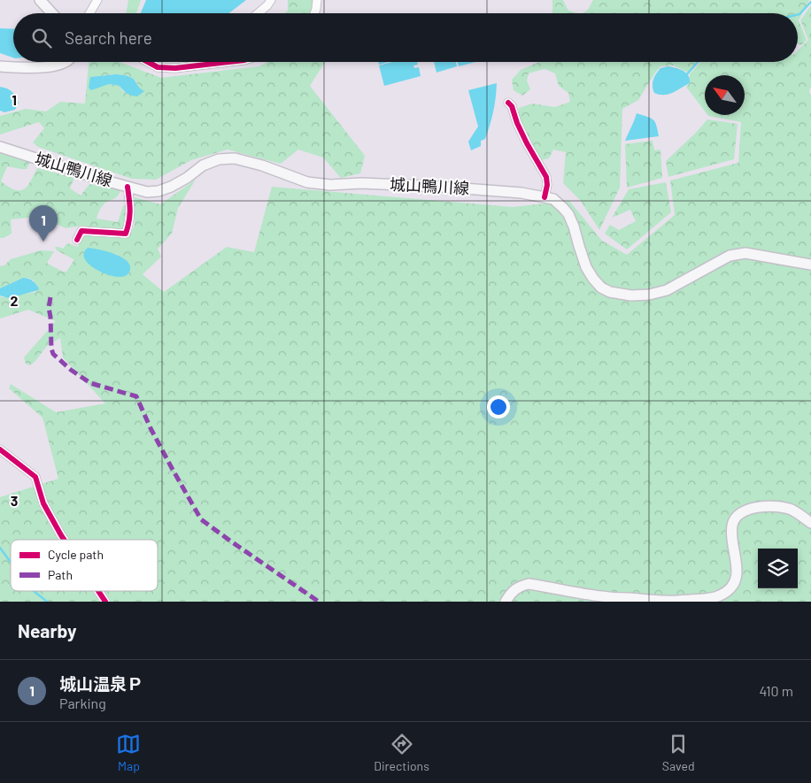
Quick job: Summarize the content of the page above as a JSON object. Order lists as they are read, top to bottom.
{
  "streets": {
    "main road": ["城山鴨川線"]
  },
  "legend": ["Cycle path", "Path"],
  "north": "top left",
  "page": {
    "search": "Search here",
    "pins": "1",
    "heading": "Nearby",
    "list": [
      {
        "mark": "1",
        "name": "城山温泉Ｐ",
        "note": "Parking",
        "value": "410 m"
      }
    ],
    "nav": ["Map", "Directions", "Saved"]
  },
  "grid": {
    "rows": ["1", "2", "3"]
  }
}
